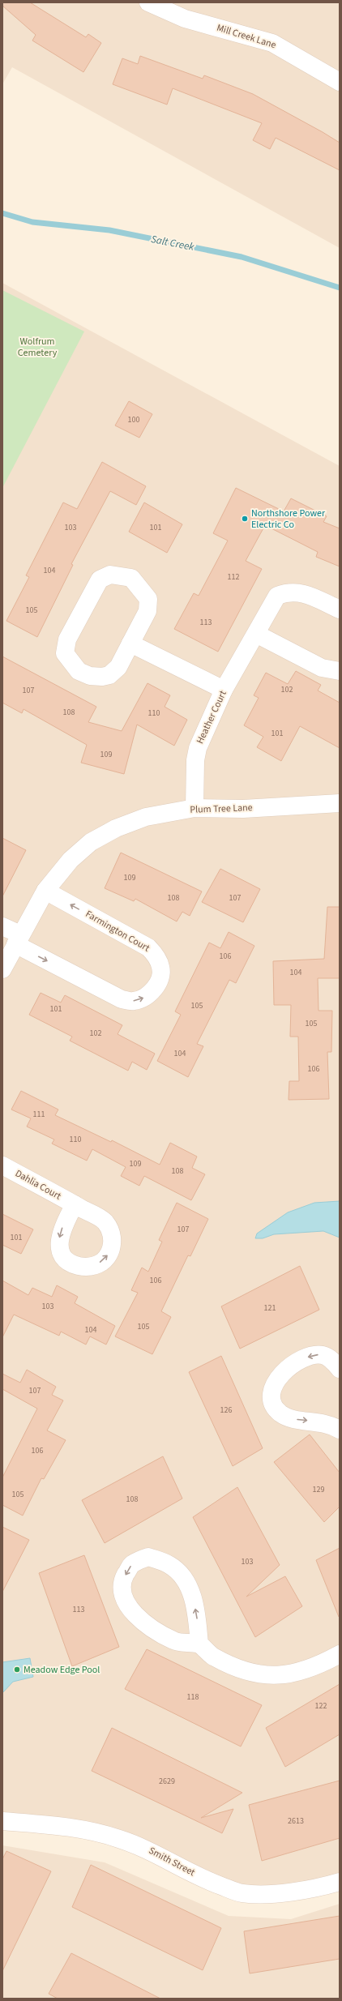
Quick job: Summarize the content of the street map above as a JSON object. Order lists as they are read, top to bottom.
{
  "streets": {
    "street": [
      "Mill Creek Lane",
      "Heather Court",
      "Plum Tree Lane",
      "Farmington Court",
      "Dahlia Court",
      "Smith Street"
    ]
  },
  "crossings": [
    ["Heather Court", "Plum Tree Lane"],
    ["Plum Tree Lane", "Farmington Court"]
  ],
  "water": ["Salt Creek"],
  "parks": ["Wolfrum Cemetery"],
  "places": ["Northshore Power Electric Co", "Meadow Edge Pool"],
  "house_numbers": [
    "100",
    "103",
    "101",
    "104",
    "112",
    "105",
    "113",
    "102",
    "107",
    "108",
    "110",
    "101",
    "109",
    "109",
    "108",
    "107",
    "106",
    "104",
    "105",
    "101",
    "105",
    "102",
    "104",
    "106",
    "111",
    "110",
    "109",
    "108",
    "107",
    "101",
    "106",
    "103",
    "121",
    "105",
    "104",
    "107",
    "126",
    "106",
    "129",
    "105",
    "108",
    "103",
    "113",
    "118",
    "122",
    "2629",
    "2613"
  ]
}
